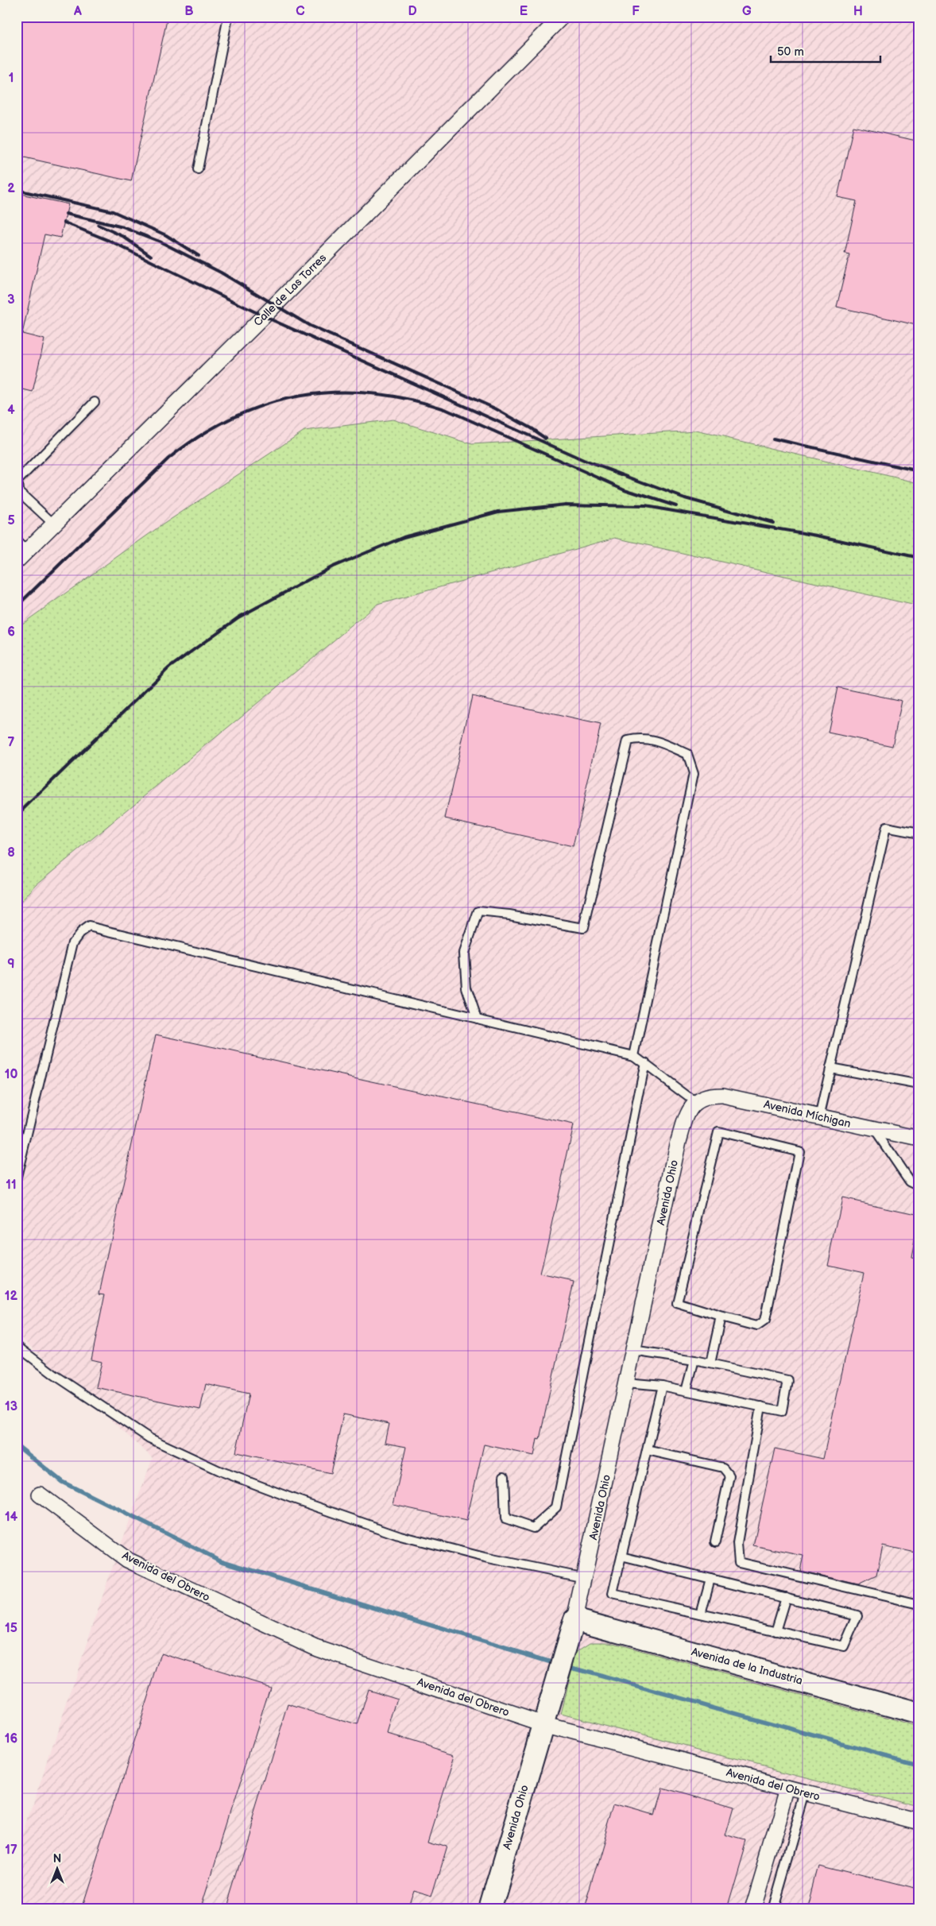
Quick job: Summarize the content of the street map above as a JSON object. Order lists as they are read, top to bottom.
{
  "streets": {
    "street": [
      "Calle de Las Torres",
      "Avenida Míchigan",
      "Avenida Ohio",
      "Avenida del Obrero",
      "Avenida de la Industria"
    ]
  },
  "crossings": [
    ["Avenida Míchigan", "Avenida Ohio"],
    ["Avenida Ohio", "Avenida del Obrero"],
    ["Avenida Ohio", "Avenida de la Industria"]
  ],
  "scale_bar": "50 m",
  "north": "top",
  "grid": {
    "columns": [
      "A",
      "B",
      "C",
      "D",
      "E",
      "F",
      "G",
      "H"
    ],
    "rows": [
      "1",
      "2",
      "3",
      "4",
      "5",
      "6",
      "7",
      "8",
      "9",
      "10",
      "11",
      "12",
      "13",
      "14",
      "15",
      "16",
      "17"
    ]
  }
}
